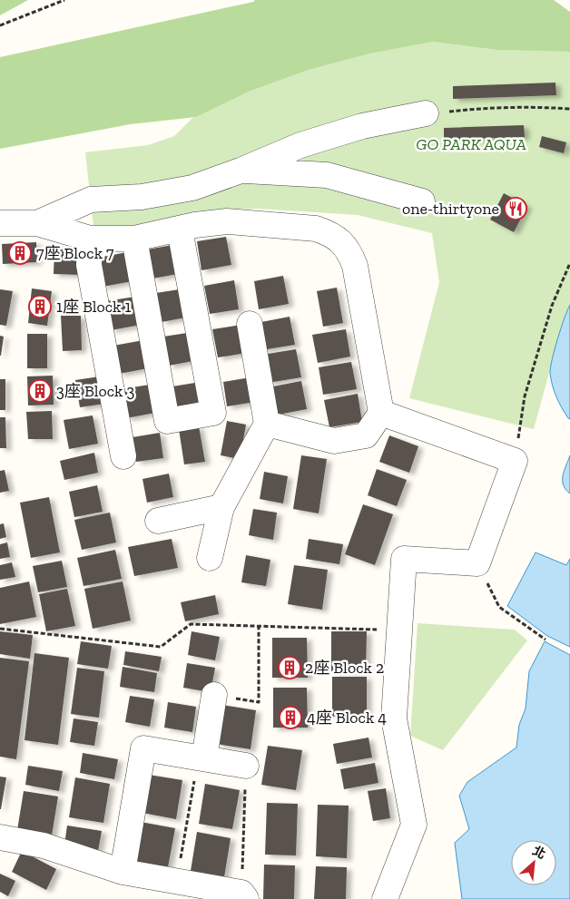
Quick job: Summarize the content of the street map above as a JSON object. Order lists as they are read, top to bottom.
{
  "parks": ["GO PARK AQUA"],
  "places": {
    "restaurant": ["one-thirtyone"],
    "building": [
      "7座 Block 7",
      "1座 Block 1",
      "3座 Block 3",
      "2座 Block 2",
      "4座 Block 4"
    ]
  },
  "north": "top right"
}
